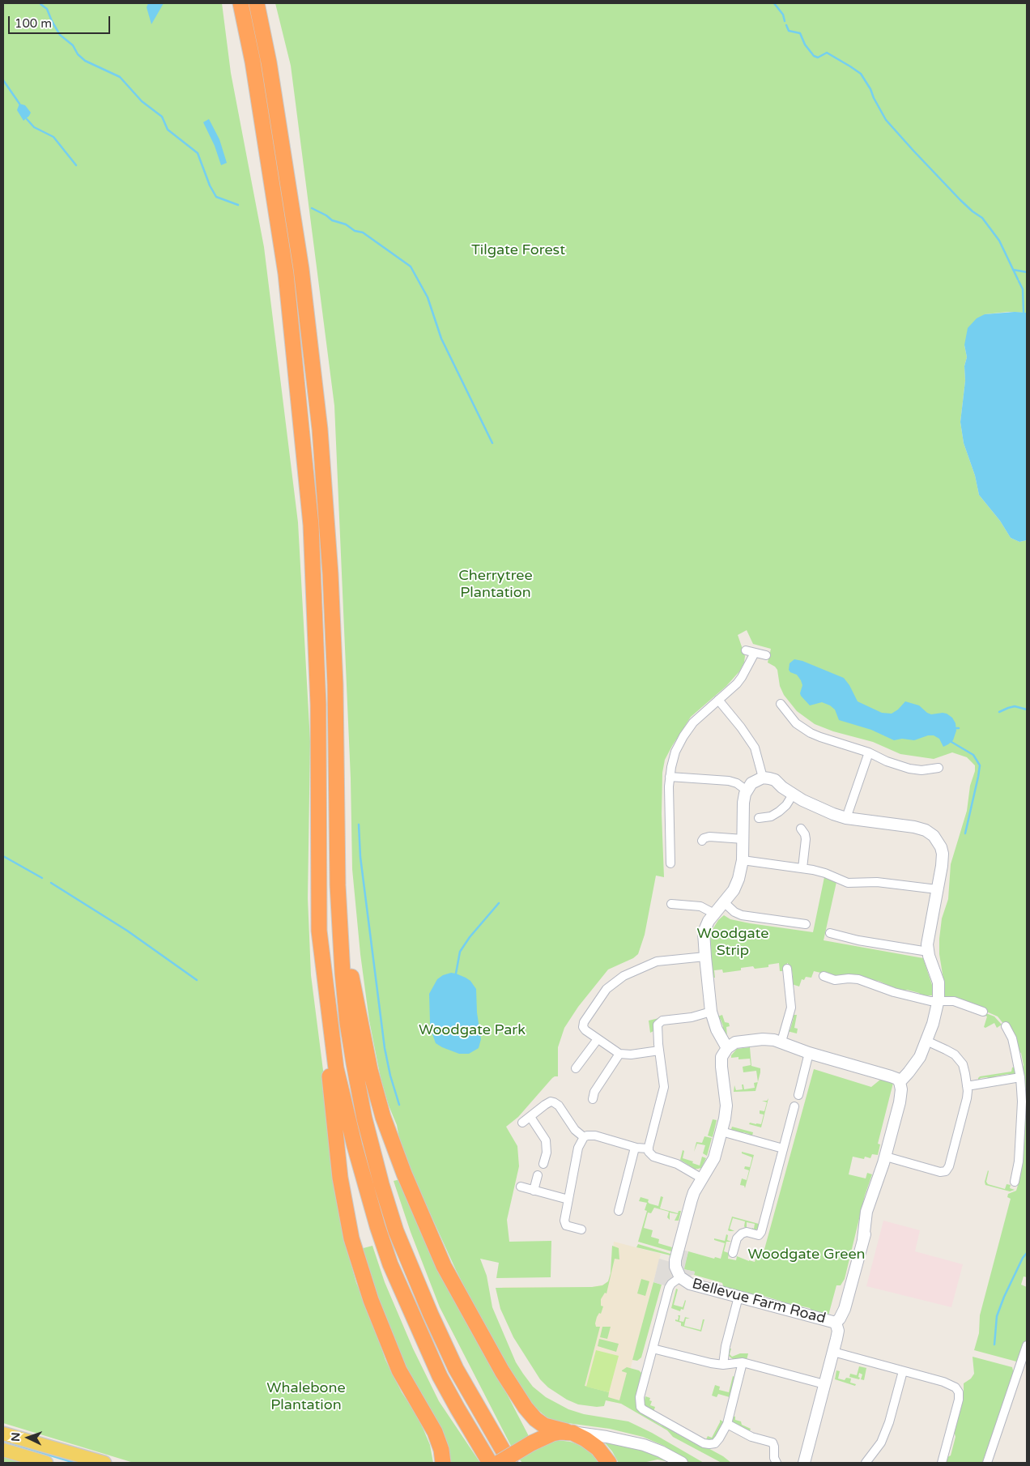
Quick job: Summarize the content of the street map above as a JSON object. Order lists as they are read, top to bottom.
{
  "streets": {
    "street": ["Bellevue Farm Road"]
  },
  "parks": [
    "Tilgate Forest",
    "Cherrytree Plantation",
    "Woodgate Strip",
    "Woodgate Park",
    "Woodgate Green",
    "Whalebone Plantation"
  ],
  "scale_bar": "100 m",
  "north": "left"
}
